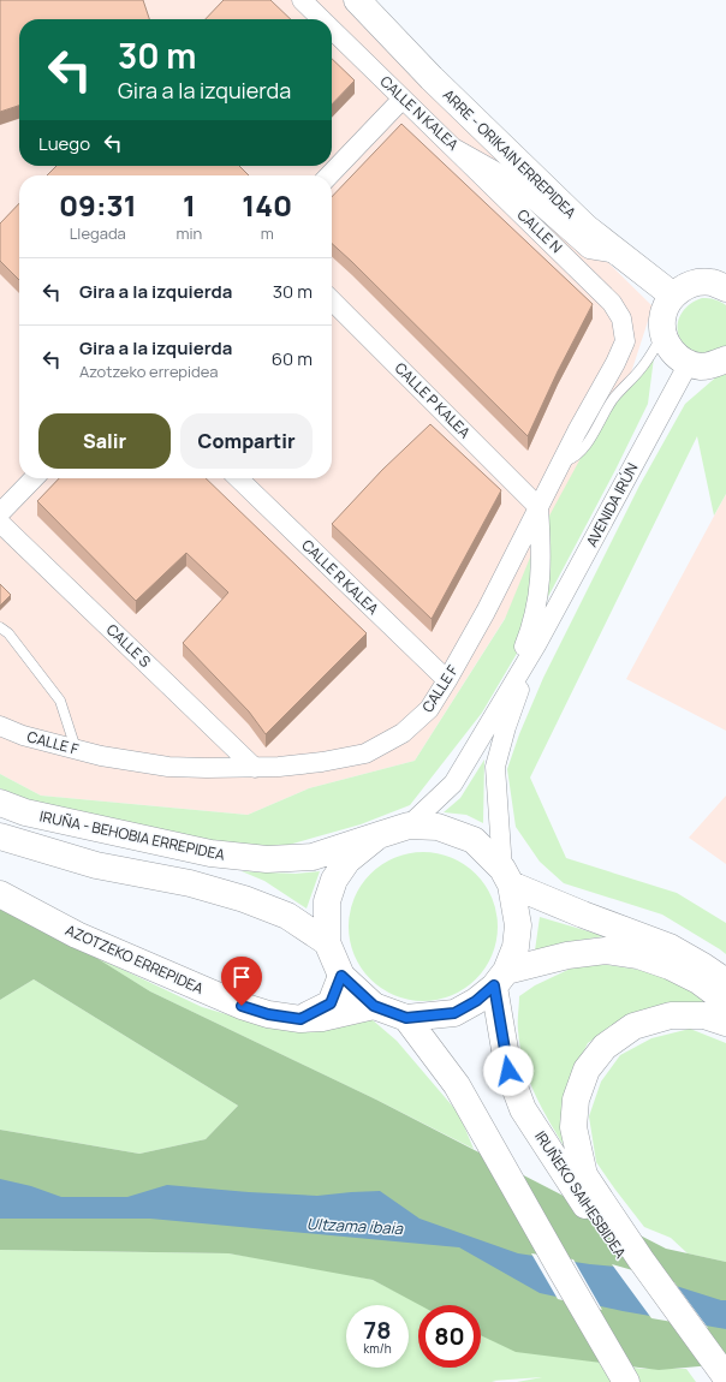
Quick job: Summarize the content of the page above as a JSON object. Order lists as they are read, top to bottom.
{
  "streets": {
    "main road": [
      "ARRE - ORIKAIN ERREPIDEA",
      "IRUÑA - BEHOBIA ERREPIDEA",
      "AZOTZEKO ERREPIDEA",
      "IRUÑEKO SAIHESBIDEA"
    ],
    "street": [
      "CALLE N KALEA",
      "CALLE N",
      "CALLE P KALEA",
      "AVENIDA IRÚN",
      "CALLE R KALEA",
      "CALLE S",
      "CALLE F"
    ]
  },
  "crossings": [
    ["CALLE N KALEA", "ARRE - ORIKAIN ERREPIDEA"],
    ["CALLE N KALEA", "CALLE N"],
    ["CALLE N", "CALLE F"],
    ["CALLE P KALEA", "AVENIDA IRÚN"],
    ["CALLE P KALEA", "CALLE F"],
    ["AVENIDA IRÚN", "CALLE F"],
    ["AVENIDA IRÚN", "IRUÑA - BEHOBIA ERREPIDEA"],
    ["CALLE R KALEA", "CALLE F"],
    ["CALLE S", "CALLE F"]
  ],
  "water": ["Ultzama ibaia"],
  "page": {
    "turn": ["30 m", "Gira a la izquierda"],
    "then": "Luego",
    "eta": [
      "09:31",
      "Llegada",
      "1",
      "min",
      "140",
      "m"
    ],
    "list": [
      {
        "name": "Gira a la izquierda",
        "value": "30 m"
      },
      {
        "name": "Gira a la izquierda",
        "note": "Azotzeko errepidea",
        "value": "60 m"
      }
    ],
    "buttons": ["Salir", "Compartir"],
    "speed": "78 km/h",
    "limit": "80"
  }
}
